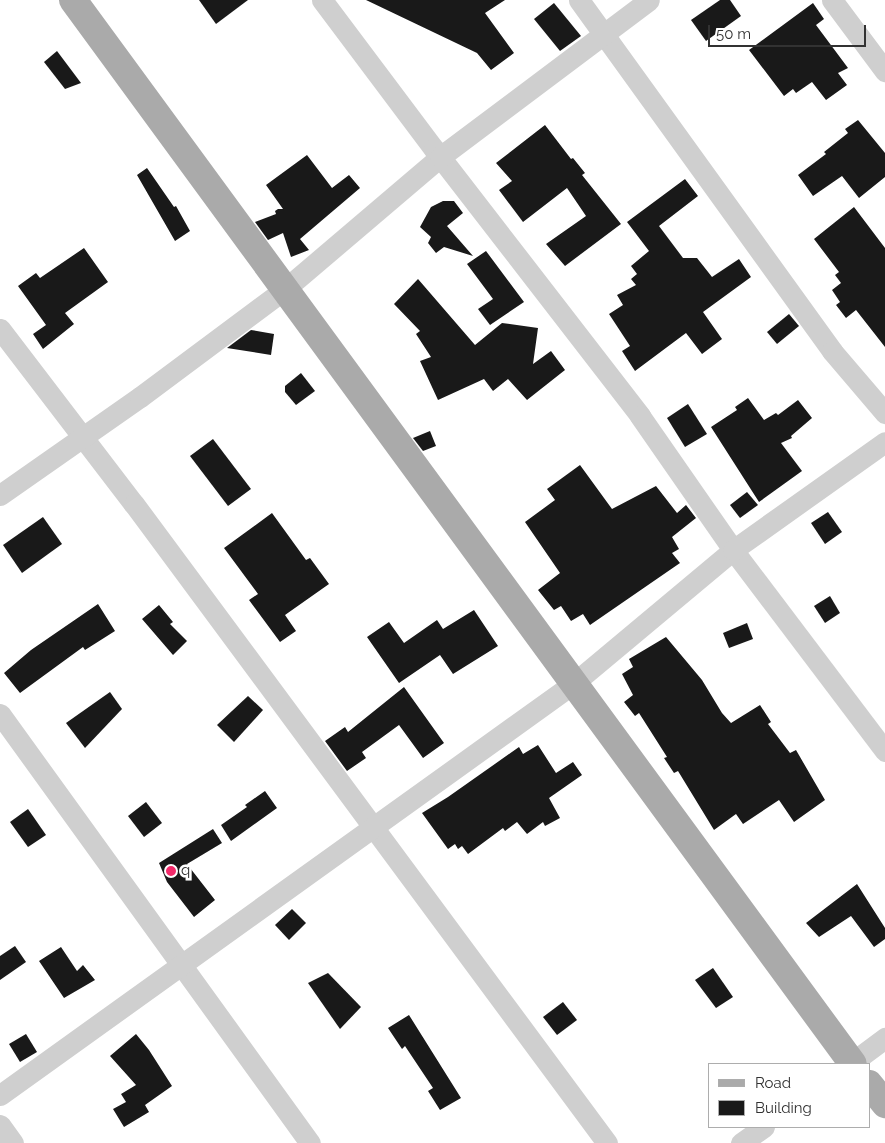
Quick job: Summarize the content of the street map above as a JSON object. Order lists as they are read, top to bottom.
{
  "places": ["q"],
  "legend": ["Road", "Building"],
  "scale_bar": "50 m"
}
